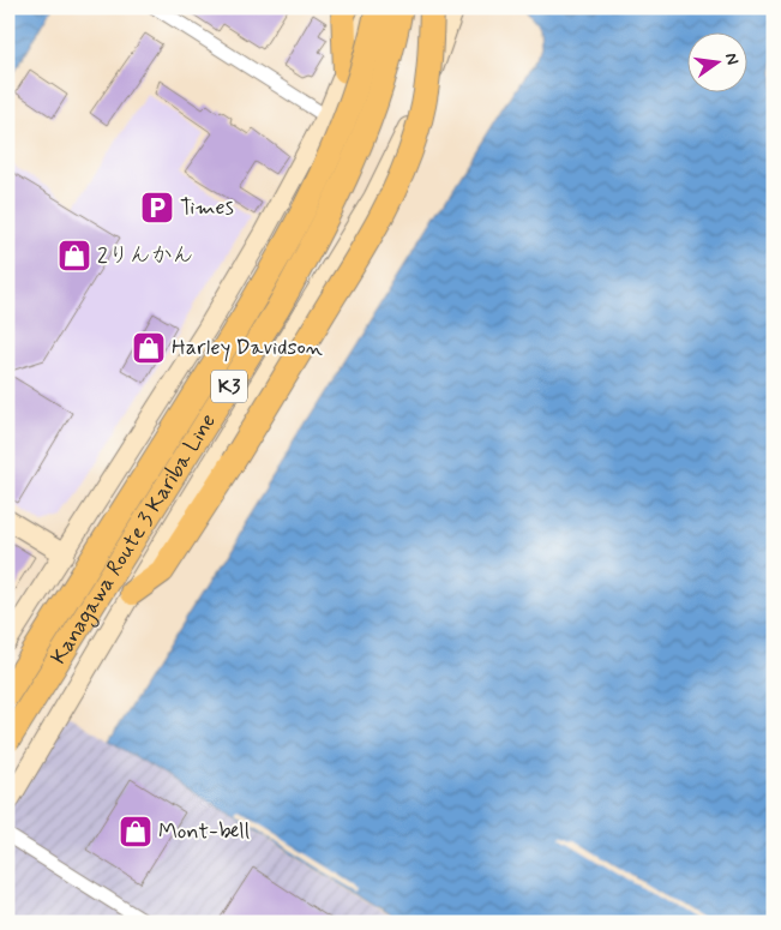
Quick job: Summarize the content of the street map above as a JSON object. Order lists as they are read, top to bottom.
{
  "streets": {
    "highway": ["K3", "Kanagawa Route 3 Kariba Line"]
  },
  "places": {
    "parking": ["Times"],
    "shop": ["2りんかん", "Harley Davidson", "Mont-bell"]
  },
  "north": "right"
}
